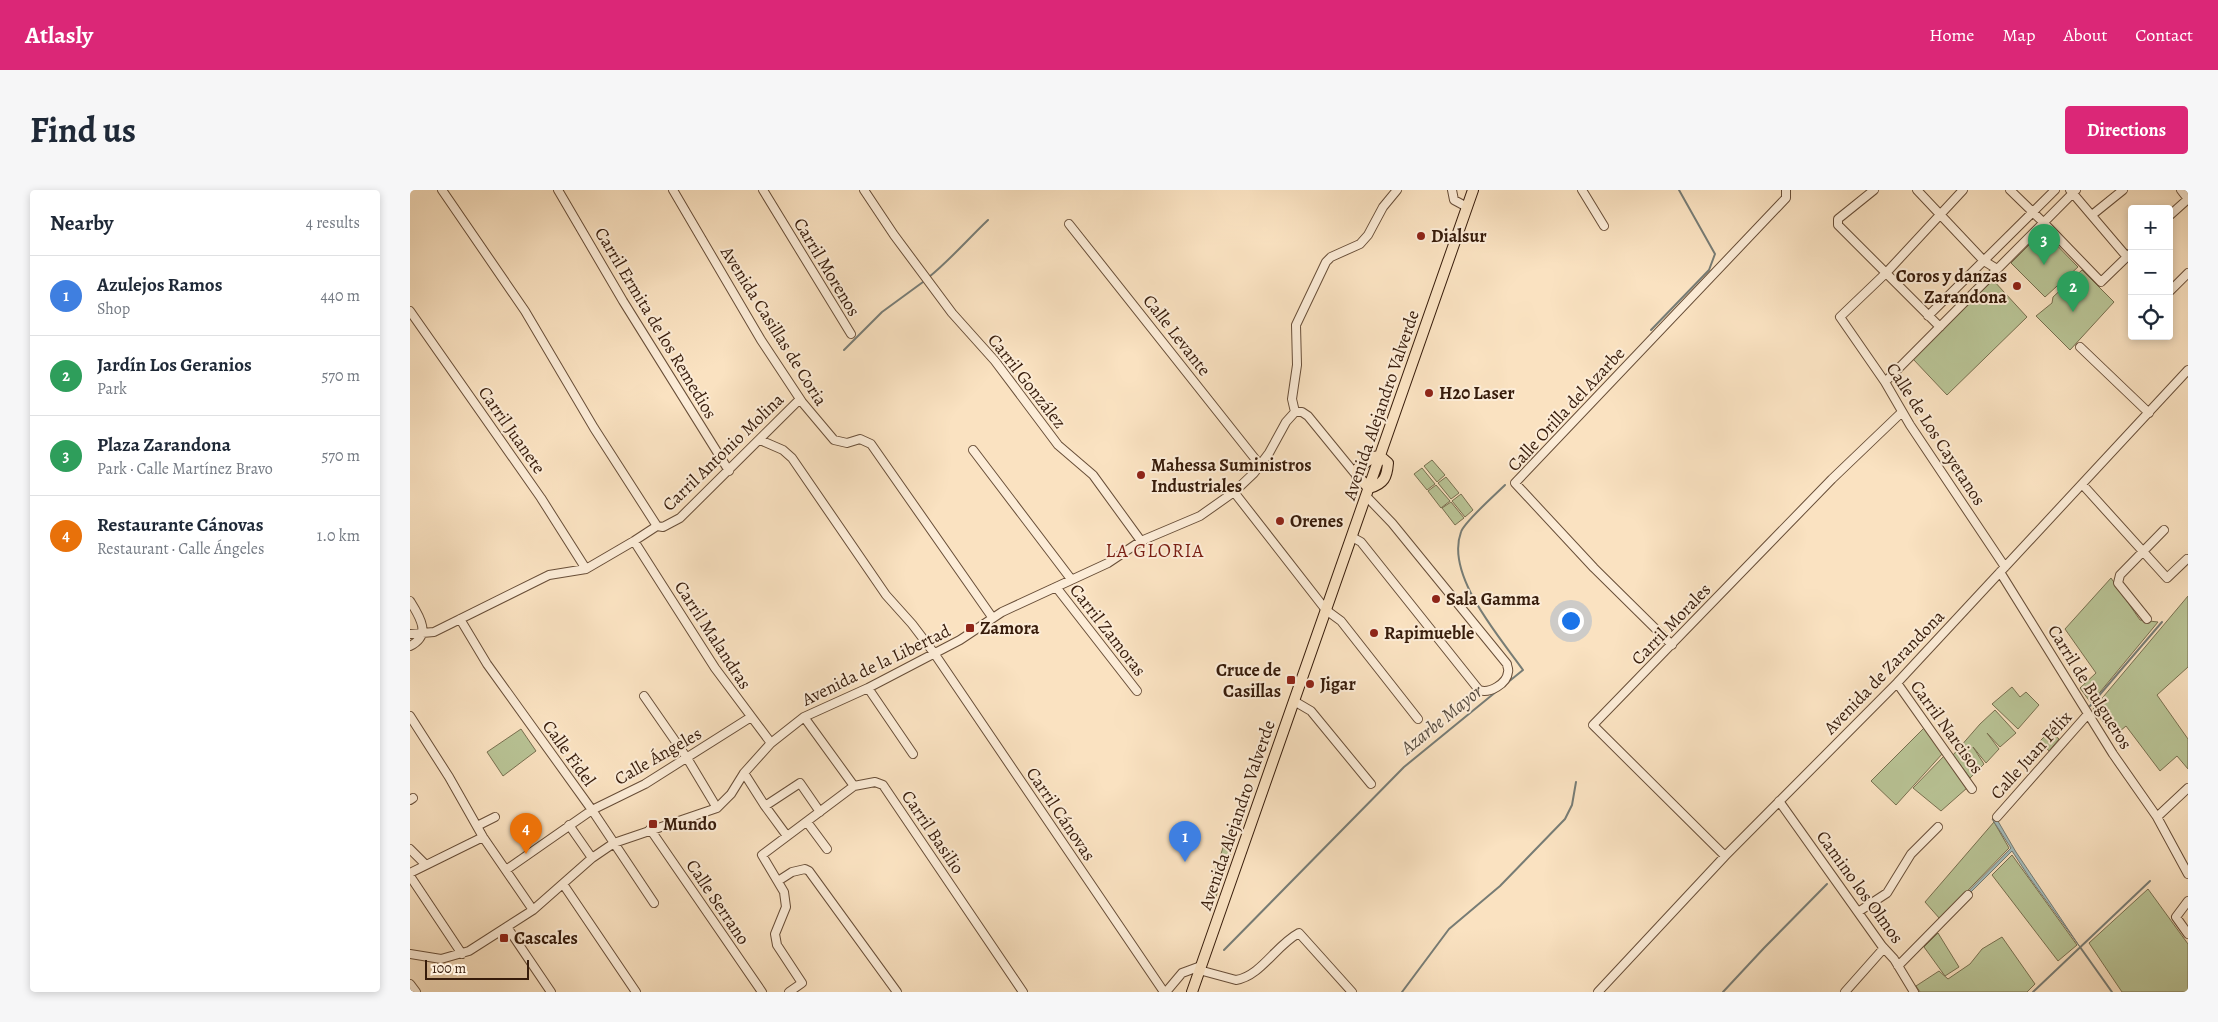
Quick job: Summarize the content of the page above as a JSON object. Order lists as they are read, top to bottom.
{
  "streets": {
    "main road": ["Avenida Alejandro Valverde"],
    "street": [
      "Carril Morenos",
      "Carril Ermita de los Remedios",
      "Avenida Casillas de Coria",
      "Calle Levante",
      "Carril González",
      "Calle Orilla del Azarbe",
      "Carril Juanete",
      "Calle de Los Cayetanos",
      "Carril Antonio Molina",
      "Carril Morales",
      "Carril Zamoras",
      "Carril Malandras",
      "Avenida de la Libertad",
      "Avenida de Zarandona",
      "Carril de Bulgueros",
      "Carril Narcisos",
      "Calle Fidel",
      "Calle Juan Félix",
      "Calle Ángeles",
      "Carril Cánovas",
      "Carril Basilio",
      "Camino los Olmos",
      "Calle Serrano"
    ]
  },
  "crossings": [
    ["Carril Ermita de los Remedios", "Carril Antonio Molina"],
    ["Avenida Casillas de Coria", "Carril Antonio Molina"],
    ["Avenida Casillas de Coria", "Avenida de la Libertad"],
    ["Calle Levante", "Avenida de la Libertad"],
    ["Carril González", "Avenida de la Libertad"],
    ["Calle Orilla del Azarbe", "Carril Morales"],
    ["Carril Juanete", "Carril Antonio Molina"],
    ["Calle de Los Cayetanos", "Carril Morales"],
    ["Calle de Los Cayetanos", "Avenida de Zarandona"],
    ["Calle de Los Cayetanos", "Carril de Bulgueros"],
    ["Carril Antonio Molina", "Carril Malandras"],
    ["Carril Antonio Molina", "Calle Fidel"],
    ["Carril Antonio Molina", "Carril Cánovas"],
    ["Carril Morales", "Avenida de Zarandona"],
    ["Carril Zamoras", "Avenida de la Libertad"],
    ["Carril Malandras", "Avenida de la Libertad"],
    ["Carril Malandras", "Calle Ángeles"],
    ["Avenida de la Libertad", "Carril Cánovas"],
    ["Avenida de Zarandona", "Carril de Bulgueros"],
    ["Avenida de Zarandona", "Carril Narcisos"],
    ["Avenida de Zarandona", "Camino los Olmos"],
    ["Carril de Bulgueros", "Calle Juan Félix"],
    ["Calle Fidel", "Calle Ángeles"]
  ],
  "districts": ["LA GLORIA"],
  "water": ["Azarbe Mayor"],
  "places": {
    "other": [
      "Dialsur",
      "Coros y danzas Zarandona",
      "H20 Laser",
      "Mahessa Suministros Industriales",
      "Orenes",
      "Sala Gamma",
      "Rapimueble",
      "Jigar"
    ],
    "transit": [
      "Zamora",
      "Cruce de Casillas",
      "Mundo",
      "Cascales"
    ]
  },
  "scale_bar": "100 m",
  "page": {
    "header": "Atlasly",
    "nav": [
      "Home",
      "Map",
      "About",
      "Contact"
    ],
    "title": "Find us",
    "buttons": "Directions",
    "heading": ["Nearby", "4 results"],
    "map_buttons": ["+", "−"],
    "pins": [
      "3",
      "2",
      "4",
      "1"
    ],
    "list": [
      {
        "mark": "1",
        "name": "Azulejos Ramos",
        "note": "Shop",
        "value": "440 m"
      },
      {
        "mark": "2",
        "name": "Jardín Los Geranios",
        "note": "Park",
        "value": "570 m"
      },
      {
        "mark": "3",
        "name": "Plaza Zarandona",
        "note": "Park · Calle Martínez Bravo",
        "value": "570 m"
      },
      {
        "mark": "4",
        "name": "Restaurante Cánovas",
        "note": "Restaurant · Calle Ángeles",
        "value": "1.0 km"
      }
    ],
    "scale": "100 m"
  }
}
